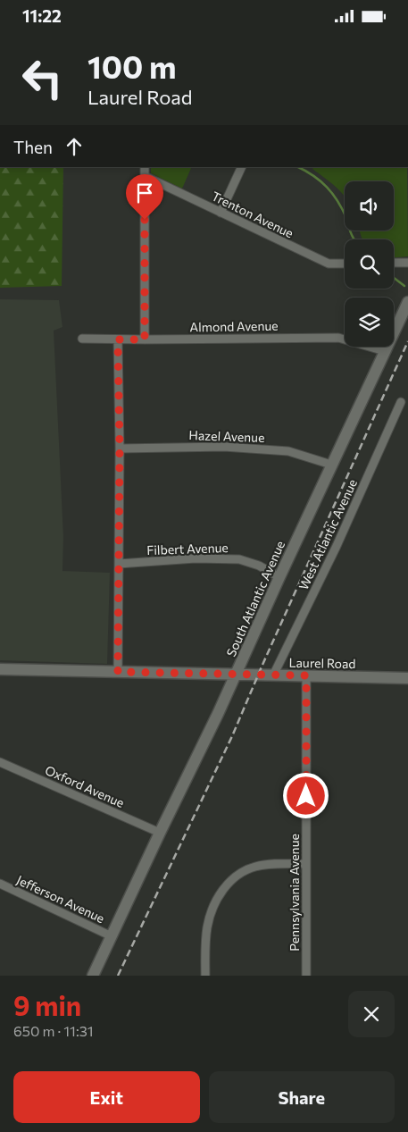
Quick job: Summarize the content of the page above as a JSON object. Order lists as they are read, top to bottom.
{
  "streets": {
    "street": [
      "Trenton Avenue",
      "Almond Avenue",
      "Hazel Avenue",
      "West Atlantic Avenue",
      "Filbert Avenue",
      "South Atlantic Avenue",
      "Laurel Road",
      "Oxford Avenue",
      "Pennsylvania Avenue",
      "Jefferson Avenue"
    ]
  },
  "crossings": [
    ["Almond Avenue", "South Atlantic Avenue"],
    ["Hazel Avenue", "South Atlantic Avenue"],
    ["West Atlantic Avenue", "Laurel Road"],
    ["Filbert Avenue", "South Atlantic Avenue"],
    ["South Atlantic Avenue", "Laurel Road"],
    ["South Atlantic Avenue", "Oxford Avenue"],
    ["South Atlantic Avenue", "Jefferson Avenue"],
    ["Laurel Road", "Pennsylvania Avenue"]
  ],
  "page": {
    "status": "11:22",
    "turn": ["100 m", "Laurel Road"],
    "then": "Then",
    "heading": ["9 min", "650 m · 11:31"],
    "buttons": ["Exit", "Share"]
  }
}
